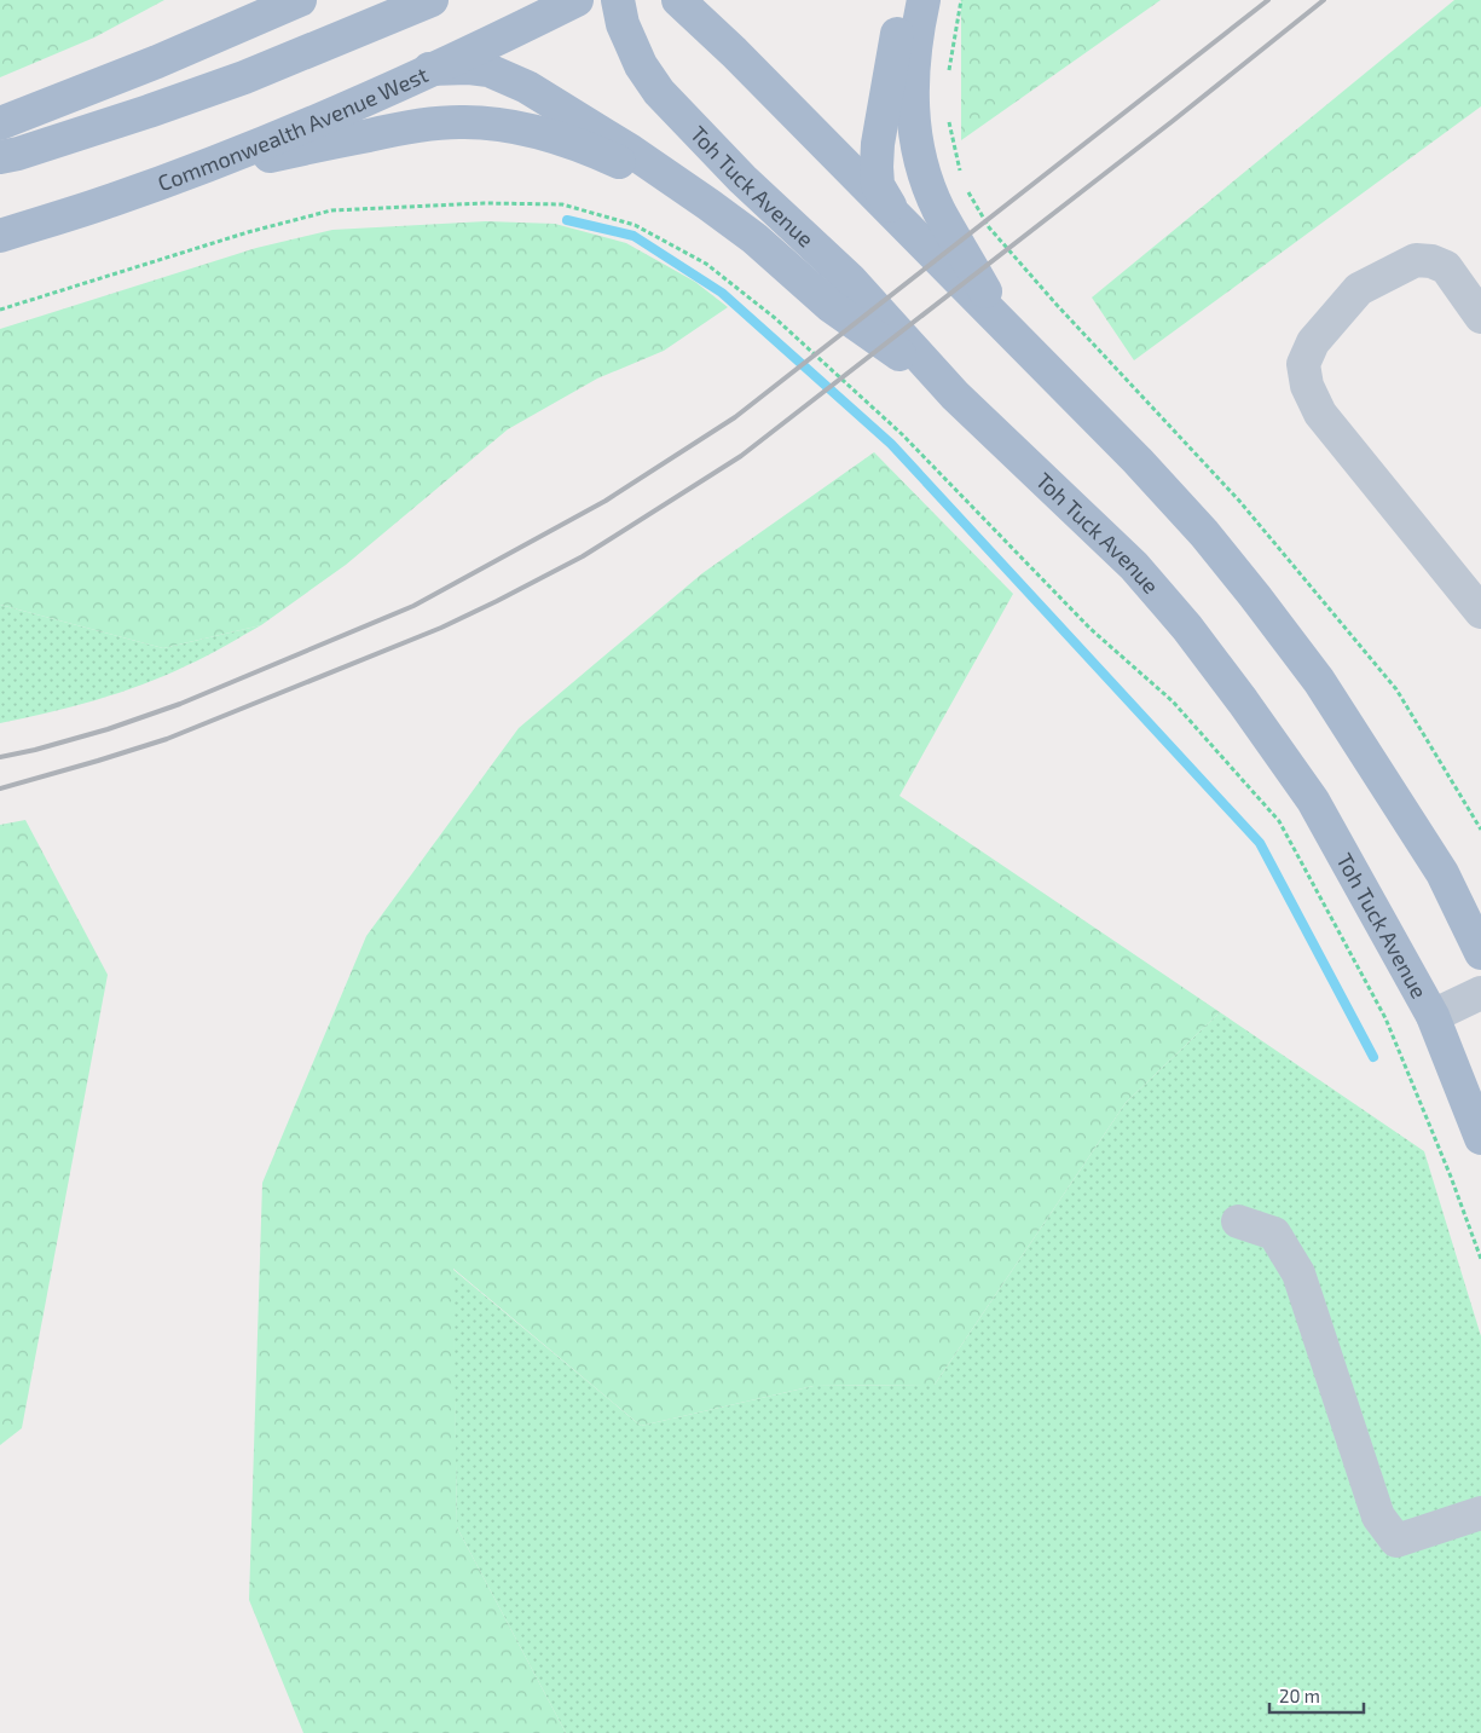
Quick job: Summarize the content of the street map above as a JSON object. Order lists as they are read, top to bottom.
{
  "streets": {
    "main road": ["Commonwealth Avenue West", "Toh Tuck Avenue"]
  },
  "scale_bar": "20 m"
}
